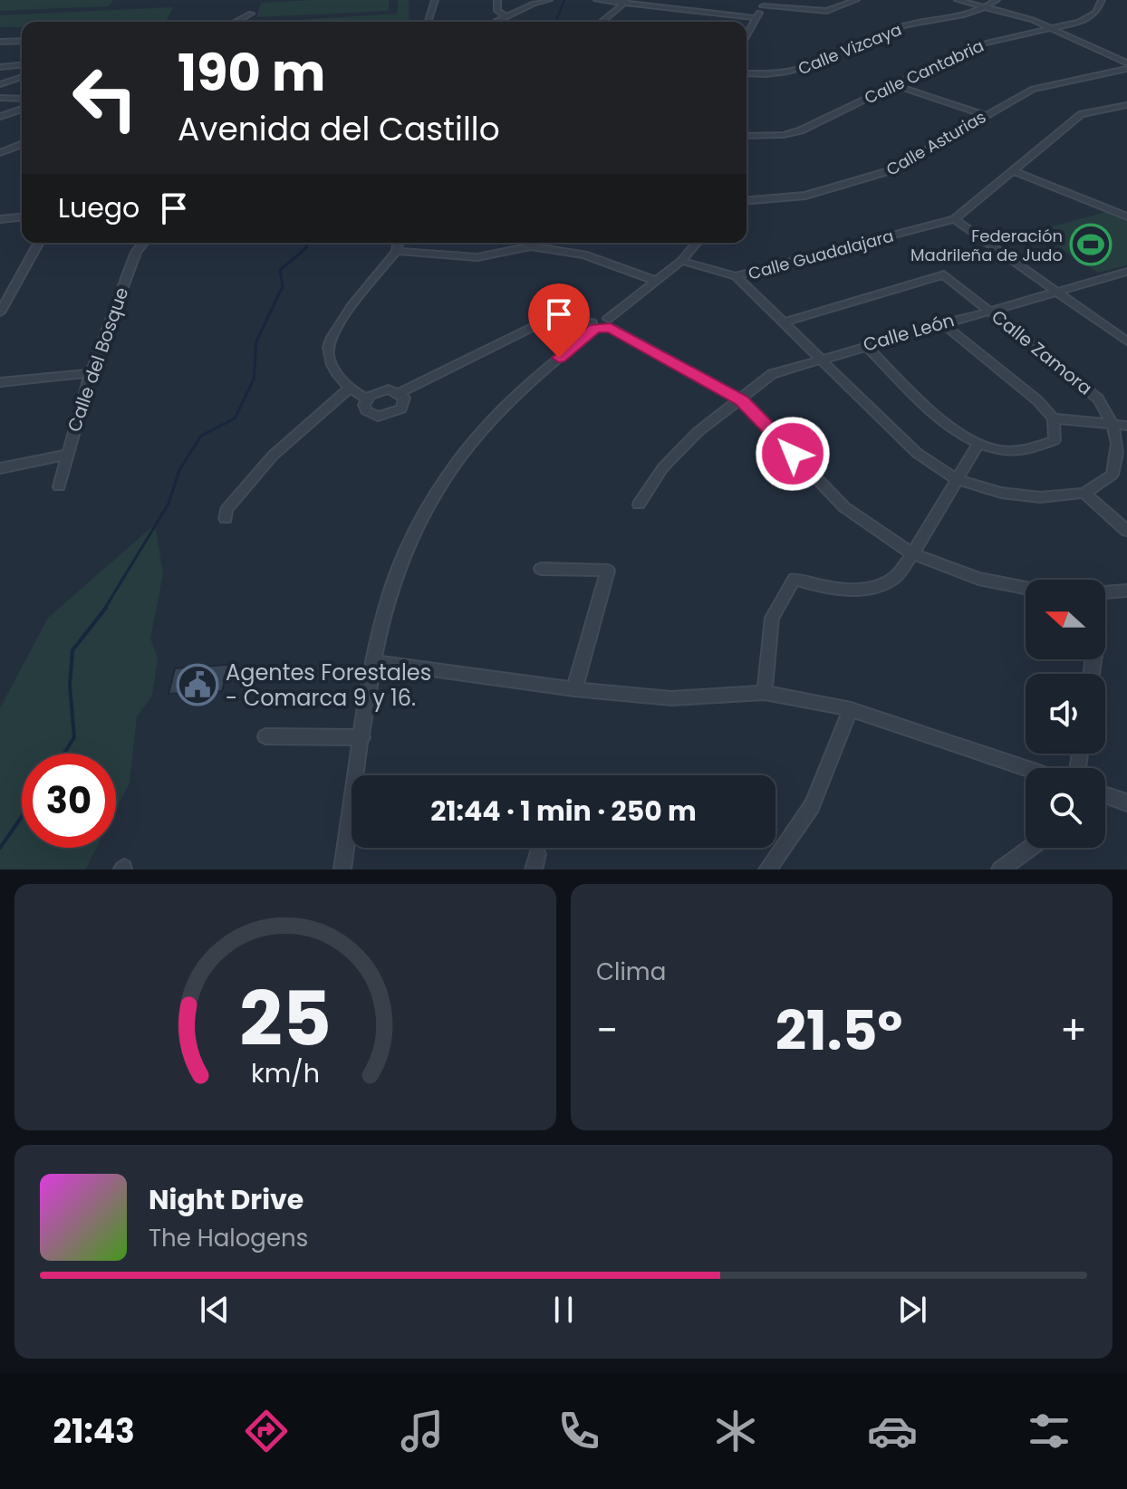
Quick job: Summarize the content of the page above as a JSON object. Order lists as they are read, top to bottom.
{
  "streets": {
    "street": [
      "Calle Vizcaya",
      "Calle Cantabria",
      "Calle Asturias",
      "Calle Guadalajara",
      "Calle León",
      "Calle Zamora",
      "Calle del Bosque"
    ]
  },
  "crossings": [
    ["Calle León", "Calle Zamora"]
  ],
  "places": {
    "sports": ["Federación Madrileña de Judo"],
    "public building": ["Agentes Forestales - Comarca 9 y 16."]
  },
  "north": "left",
  "page": {
    "turn": ["190 m", "Avenida del Castillo"],
    "then": "Luego",
    "limit": "30",
    "trip": "21:44 · 1 min · 250 m",
    "tile": "Clima",
    "heat": ["−", "21.5°", "+"],
    "song": ["Night Drive", "The Halogens"],
    "tabs": "21:43",
    "gauge": ["25", "km/h"]
  }
}
